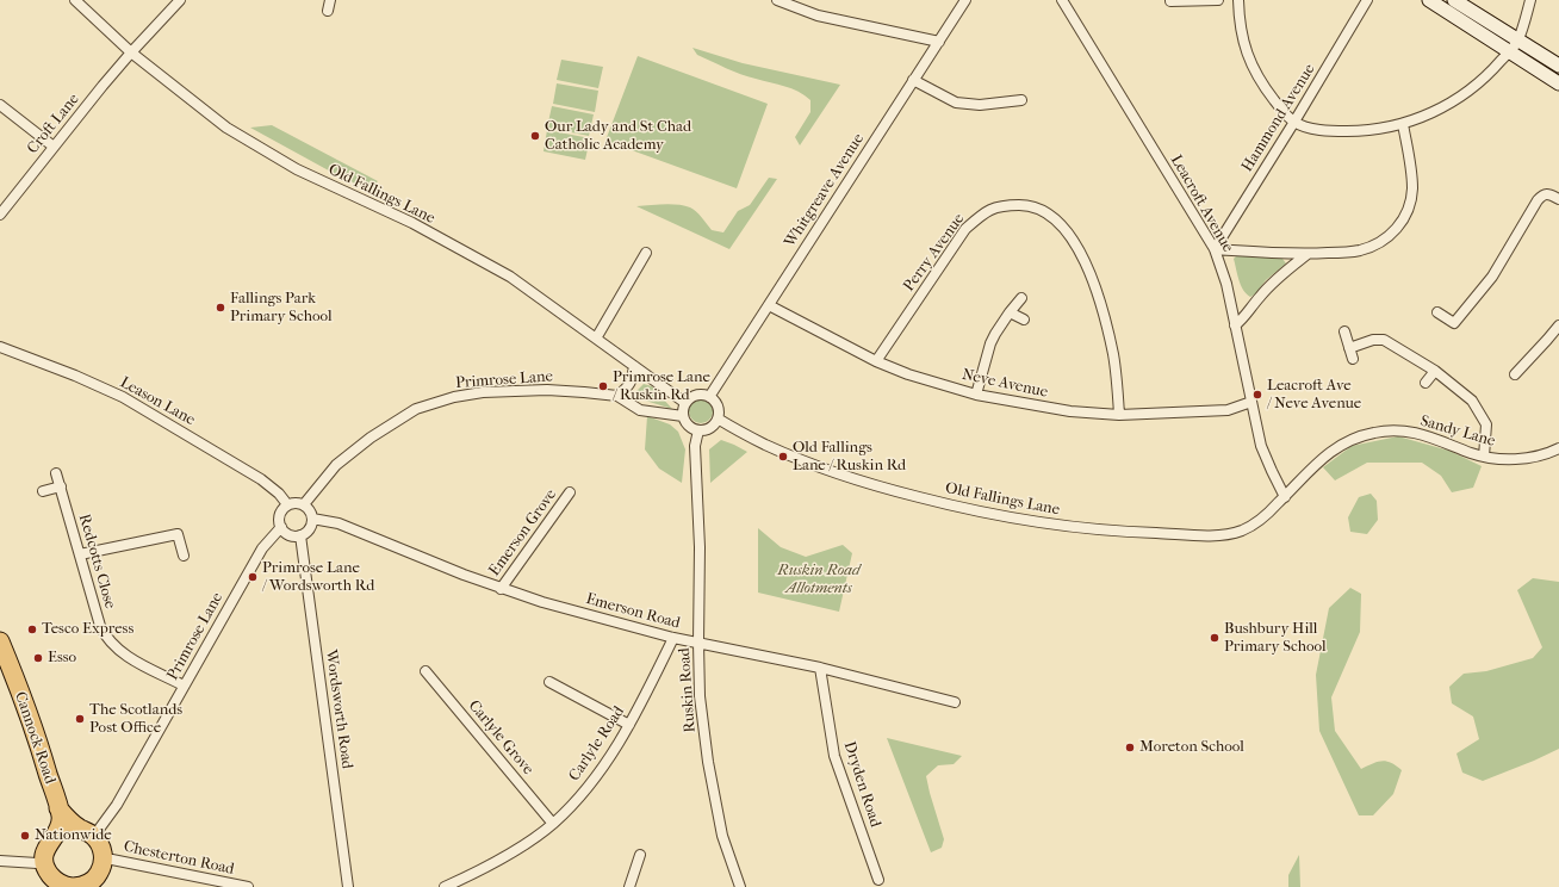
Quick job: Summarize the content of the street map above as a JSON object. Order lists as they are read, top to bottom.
{
  "streets": {
    "highway": ["Cannock Road"],
    "street": [
      "Hammond Avenue",
      "Croft Lane",
      "Whitgreave Avenue",
      "Old Fallings Lane",
      "Leacroft Avenue",
      "Perry Avenue",
      "Primrose Lane",
      "Neve Avenue",
      "Leason Lane",
      "Sandy Lane",
      "Emerson Grove",
      "Redcotts Close",
      "Emerson Road",
      "Ruskin Road",
      "Wordsworth Road",
      "Carlyle Grove",
      "Carlyle Road",
      "Dryden Road",
      "Chesterton Road"
    ]
  },
  "crossings": [
    ["Hammond Avenue", "Leacroft Avenue"],
    ["Croft Lane", "Old Fallings Lane"],
    ["Whitgreave Avenue", "Old Fallings Lane"],
    ["Whitgreave Avenue", "Primrose Lane"],
    ["Whitgreave Avenue", "Neve Avenue"],
    ["Whitgreave Avenue", "Ruskin Road"],
    ["Old Fallings Lane", "Leacroft Avenue"],
    ["Old Fallings Lane", "Primrose Lane"],
    ["Old Fallings Lane", "Sandy Lane"],
    ["Old Fallings Lane", "Ruskin Road"],
    ["Leacroft Avenue", "Neve Avenue"],
    ["Leacroft Avenue", "Sandy Lane"],
    ["Perry Avenue", "Neve Avenue"],
    ["Primrose Lane", "Leason Lane"],
    ["Primrose Lane", "Redcotts Close"],
    ["Primrose Lane", "Emerson Road"],
    ["Primrose Lane", "Ruskin Road"],
    ["Primrose Lane", "Wordsworth Road"],
    ["Primrose Lane", "Chesterton Road"],
    ["Leason Lane", "Emerson Road"],
    ["Leason Lane", "Wordsworth Road"],
    ["Emerson Grove", "Emerson Road"],
    ["Emerson Road", "Ruskin Road"],
    ["Emerson Road", "Wordsworth Road"],
    ["Emerson Road", "Carlyle Road"],
    ["Emerson Road", "Dryden Road"],
    ["Carlyle Grove", "Carlyle Road"]
  ],
  "parks": ["Ruskin Road Allotments"],
  "places": [
    "Our Lady and St Chad Catholic Academy",
    "Fallings Park Primary School",
    "Primrose Lane / Ruskin Rd",
    "Leacroft Ave / Neve Avenue",
    "Old Fallings Lane / Ruskin Rd",
    "Primrose Lane / Wordsworth Rd",
    "Tesco Express",
    "Bushbury Hill Primary School",
    "Esso",
    "The Scotlands Post Office",
    "Moreton School",
    "Nationwide"
  ]
}
